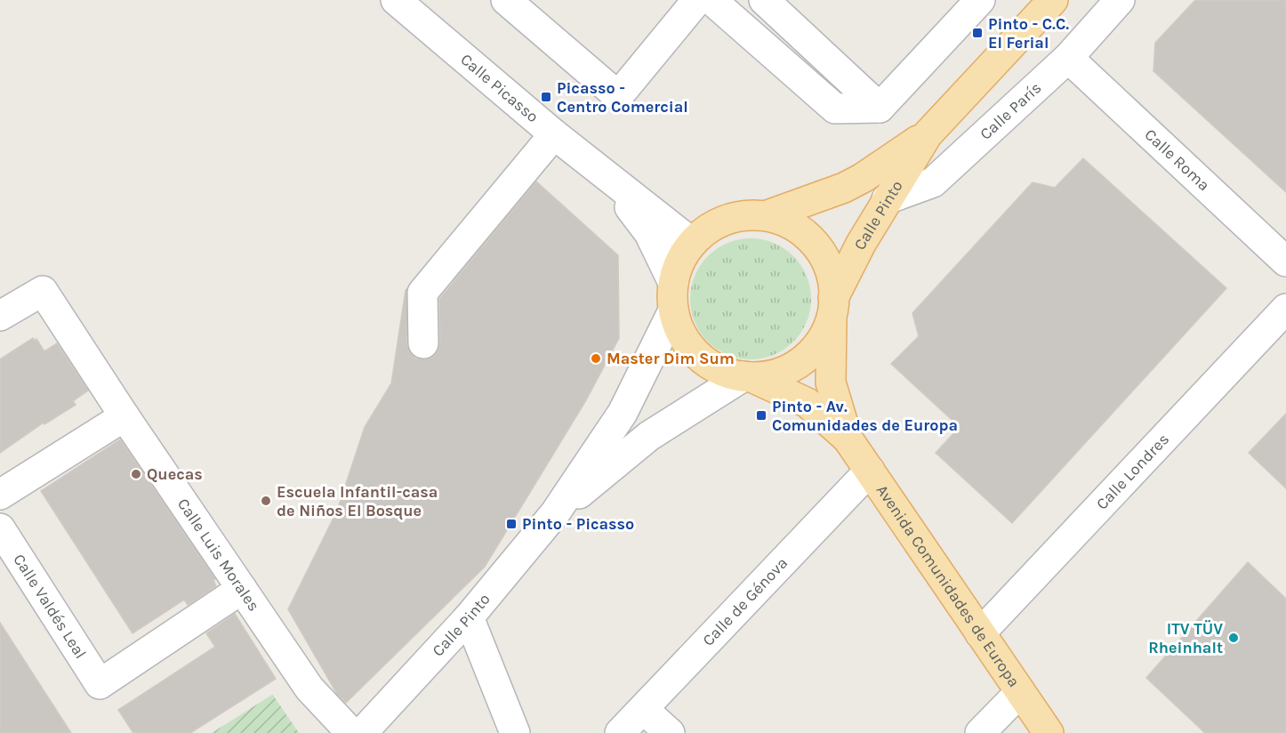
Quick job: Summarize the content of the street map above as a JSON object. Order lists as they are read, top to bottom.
{
  "streets": {
    "main road": ["Calle Pinto", "Avenida Comunidades de Europa"],
    "street": [
      "Calle Picasso",
      "Calle París",
      "Calle Roma",
      "Calle Londres",
      "Calle Luis Morales",
      "Calle de Génova",
      "Calle Valdés Leal"
    ]
  },
  "crossings": [
    ["Calle Picasso", "Calle Pinto"],
    ["Calle Picasso", "Avenida Comunidades de Europa"],
    ["Calle París", "Calle Roma"],
    ["Calle París", "Calle Pinto"],
    ["Calle Pinto", "Avenida Comunidades de Europa"],
    ["Calle Londres", "Avenida Comunidades de Europa"],
    ["Calle Luis Morales", "Calle Valdés Leal"],
    ["Avenida Comunidades de Europa", "Calle de Génova"]
  ],
  "places": {
    "transit": [
      "Pinto - C.C. El Ferial",
      "Picasso - Centro Comercial",
      "Pinto - Av. Comunidades de Europa",
      "Pinto - Picasso"
    ],
    "other": [
      "Master Dim Sum",
      "Quecas",
      "Escuela Infantil-casa de Niños El Bosque",
      "ITV TÜV Rheinhalt"
    ]
  }
}
